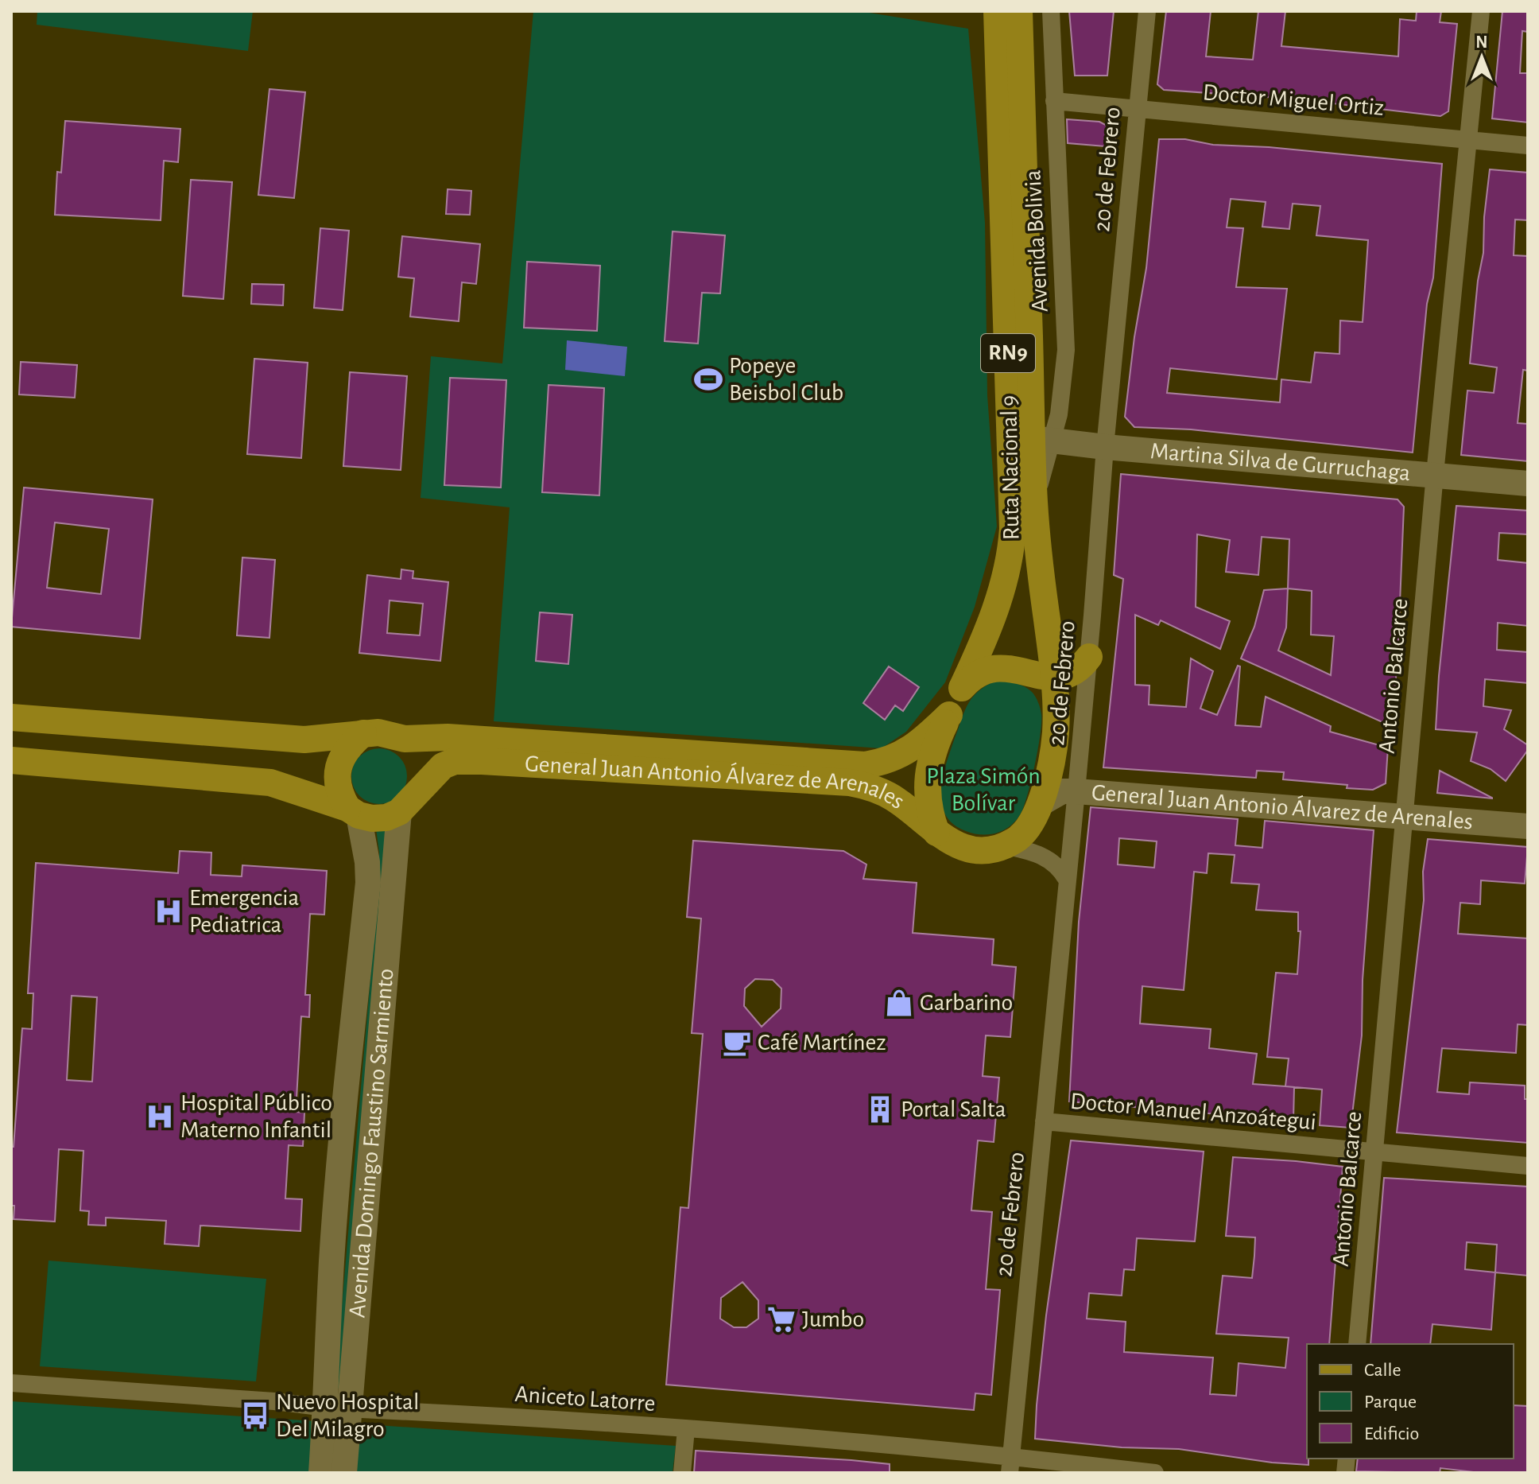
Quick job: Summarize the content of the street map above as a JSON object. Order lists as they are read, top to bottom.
{
  "streets": {
    "main road": [
      "RN9",
      "Martina Silva de Gurruchaga",
      "Ruta Nacional 9",
      "General Juan Antonio Álvarez de Arenales",
      "Avenida Domingo Faustino Sarmiento"
    ],
    "street": [
      "Doctor Miguel Ortiz",
      "20 de Febrero",
      "Avenida Bolivia",
      "Antonio Balcarce",
      "Doctor Manuel Anzoátegui",
      "Aniceto Latorre"
    ]
  },
  "crossings": [
    ["Doctor Miguel Ortiz", "20 de Febrero"],
    ["Doctor Miguel Ortiz", "Avenida Bolivia"],
    ["Doctor Miguel Ortiz", "Antonio Balcarce"],
    ["20 de Febrero", "Martina Silva de Gurruchaga"],
    ["20 de Febrero", "General Juan Antonio Álvarez de Arenales"],
    ["20 de Febrero", "Doctor Manuel Anzoátegui"],
    ["20 de Febrero", "Aniceto Latorre"],
    ["Avenida Bolivia", "Martina Silva de Gurruchaga"],
    ["Avenida Bolivia", "Ruta Nacional 9"],
    ["Martina Silva de Gurruchaga", "Ruta Nacional 9"],
    ["Martina Silva de Gurruchaga", "Antonio Balcarce"],
    ["Ruta Nacional 9", "General Juan Antonio Álvarez de Arenales"],
    ["Antonio Balcarce", "General Juan Antonio Álvarez de Arenales"],
    ["Antonio Balcarce", "Doctor Manuel Anzoátegui"],
    ["General Juan Antonio Álvarez de Arenales", "Avenida Domingo Faustino Sarmiento"],
    ["Avenida Domingo Faustino Sarmiento", "Aniceto Latorre"]
  ],
  "parks": ["Plaza Simón Bolívar"],
  "places": {
    "sports": ["Popeye Beisbol Club"],
    "hospital": ["Emergencia Pediatrica", "Hospital Público Materno Infantil"],
    "shop": ["Garbarino"],
    "cafe": ["Café Martínez"],
    "building": ["Portal Salta"],
    "supermarket": ["Jumbo"],
    "bus stop": ["Nuevo Hospital Del Milagro"]
  },
  "legend": ["Calle", "Parque", "Edificio"],
  "north": "top"
}
